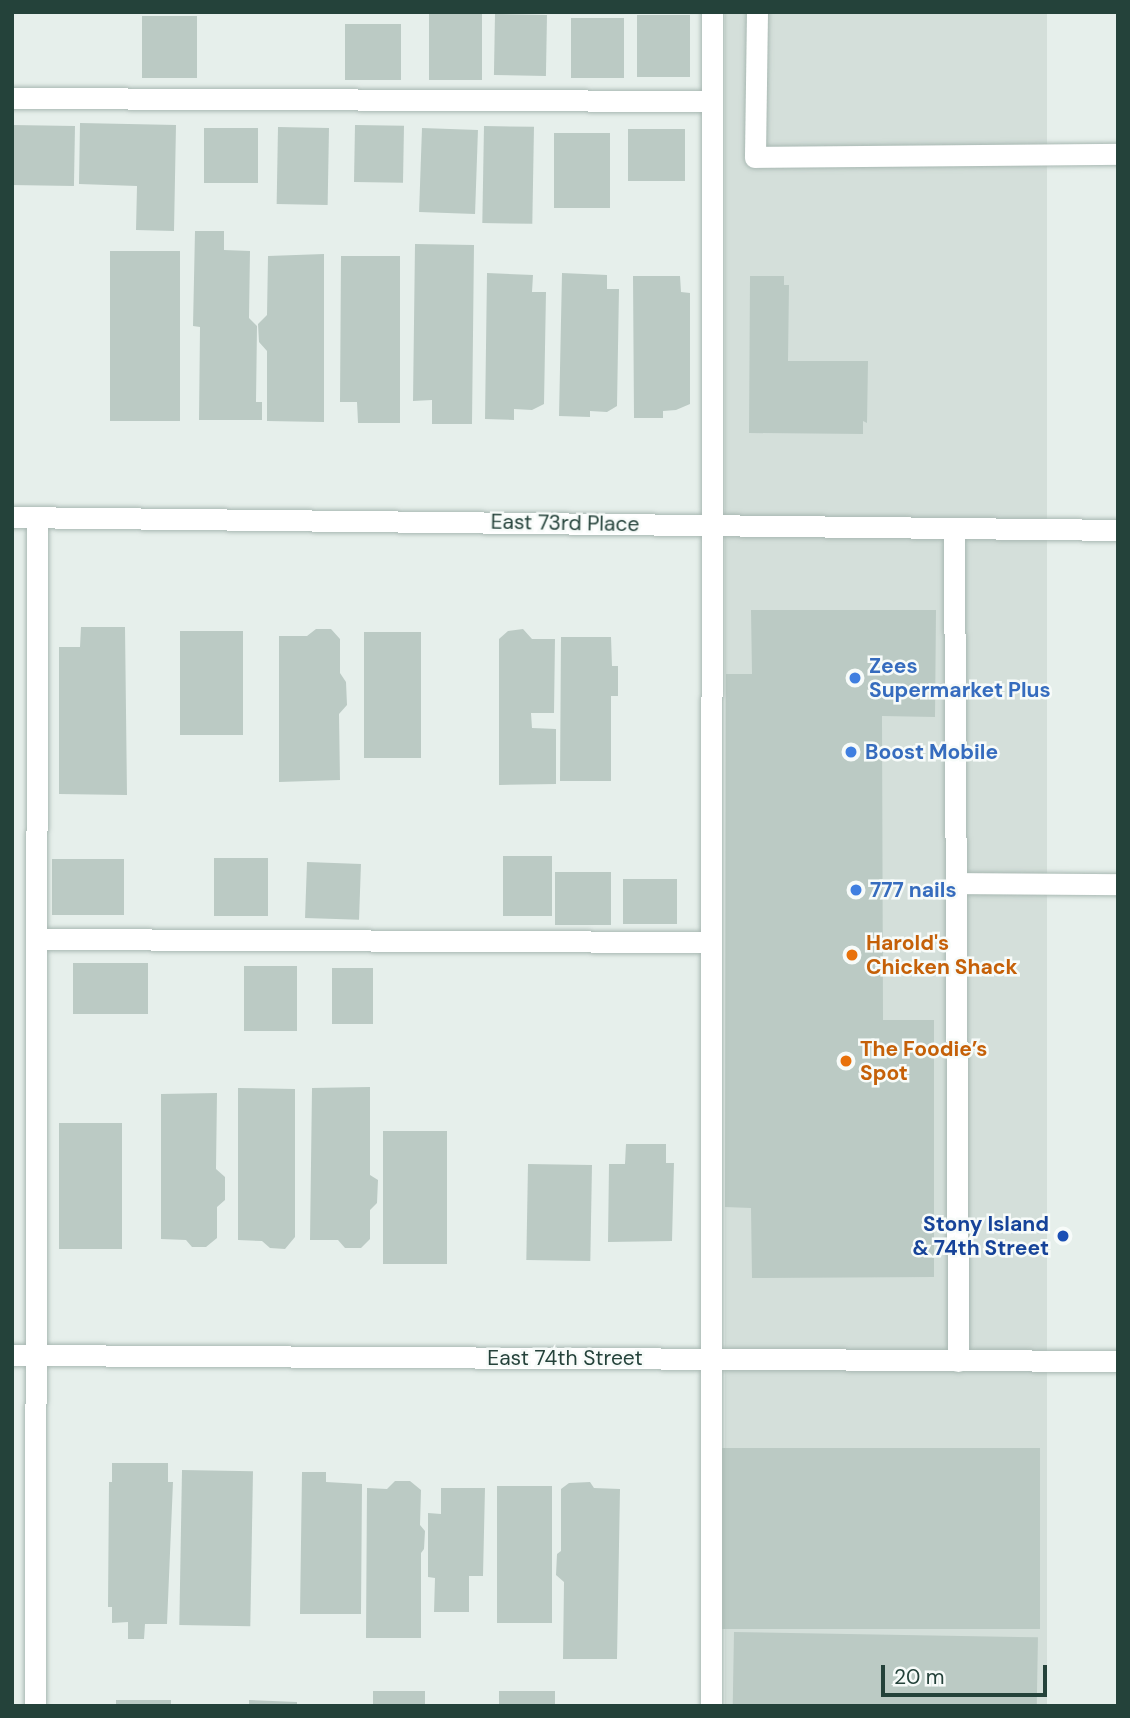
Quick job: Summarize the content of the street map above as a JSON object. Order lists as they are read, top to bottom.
{
  "streets": {
    "street": ["East 73rd Place", "East 74th Street"]
  },
  "places": [
    "Zees Supermarket Plus",
    "Boost Mobile",
    "777 nails",
    "Harold's Chicken Shack",
    "The Foodie’s Spot",
    "Stony Island & 74th Street"
  ],
  "scale_bar": "20 m"
}
